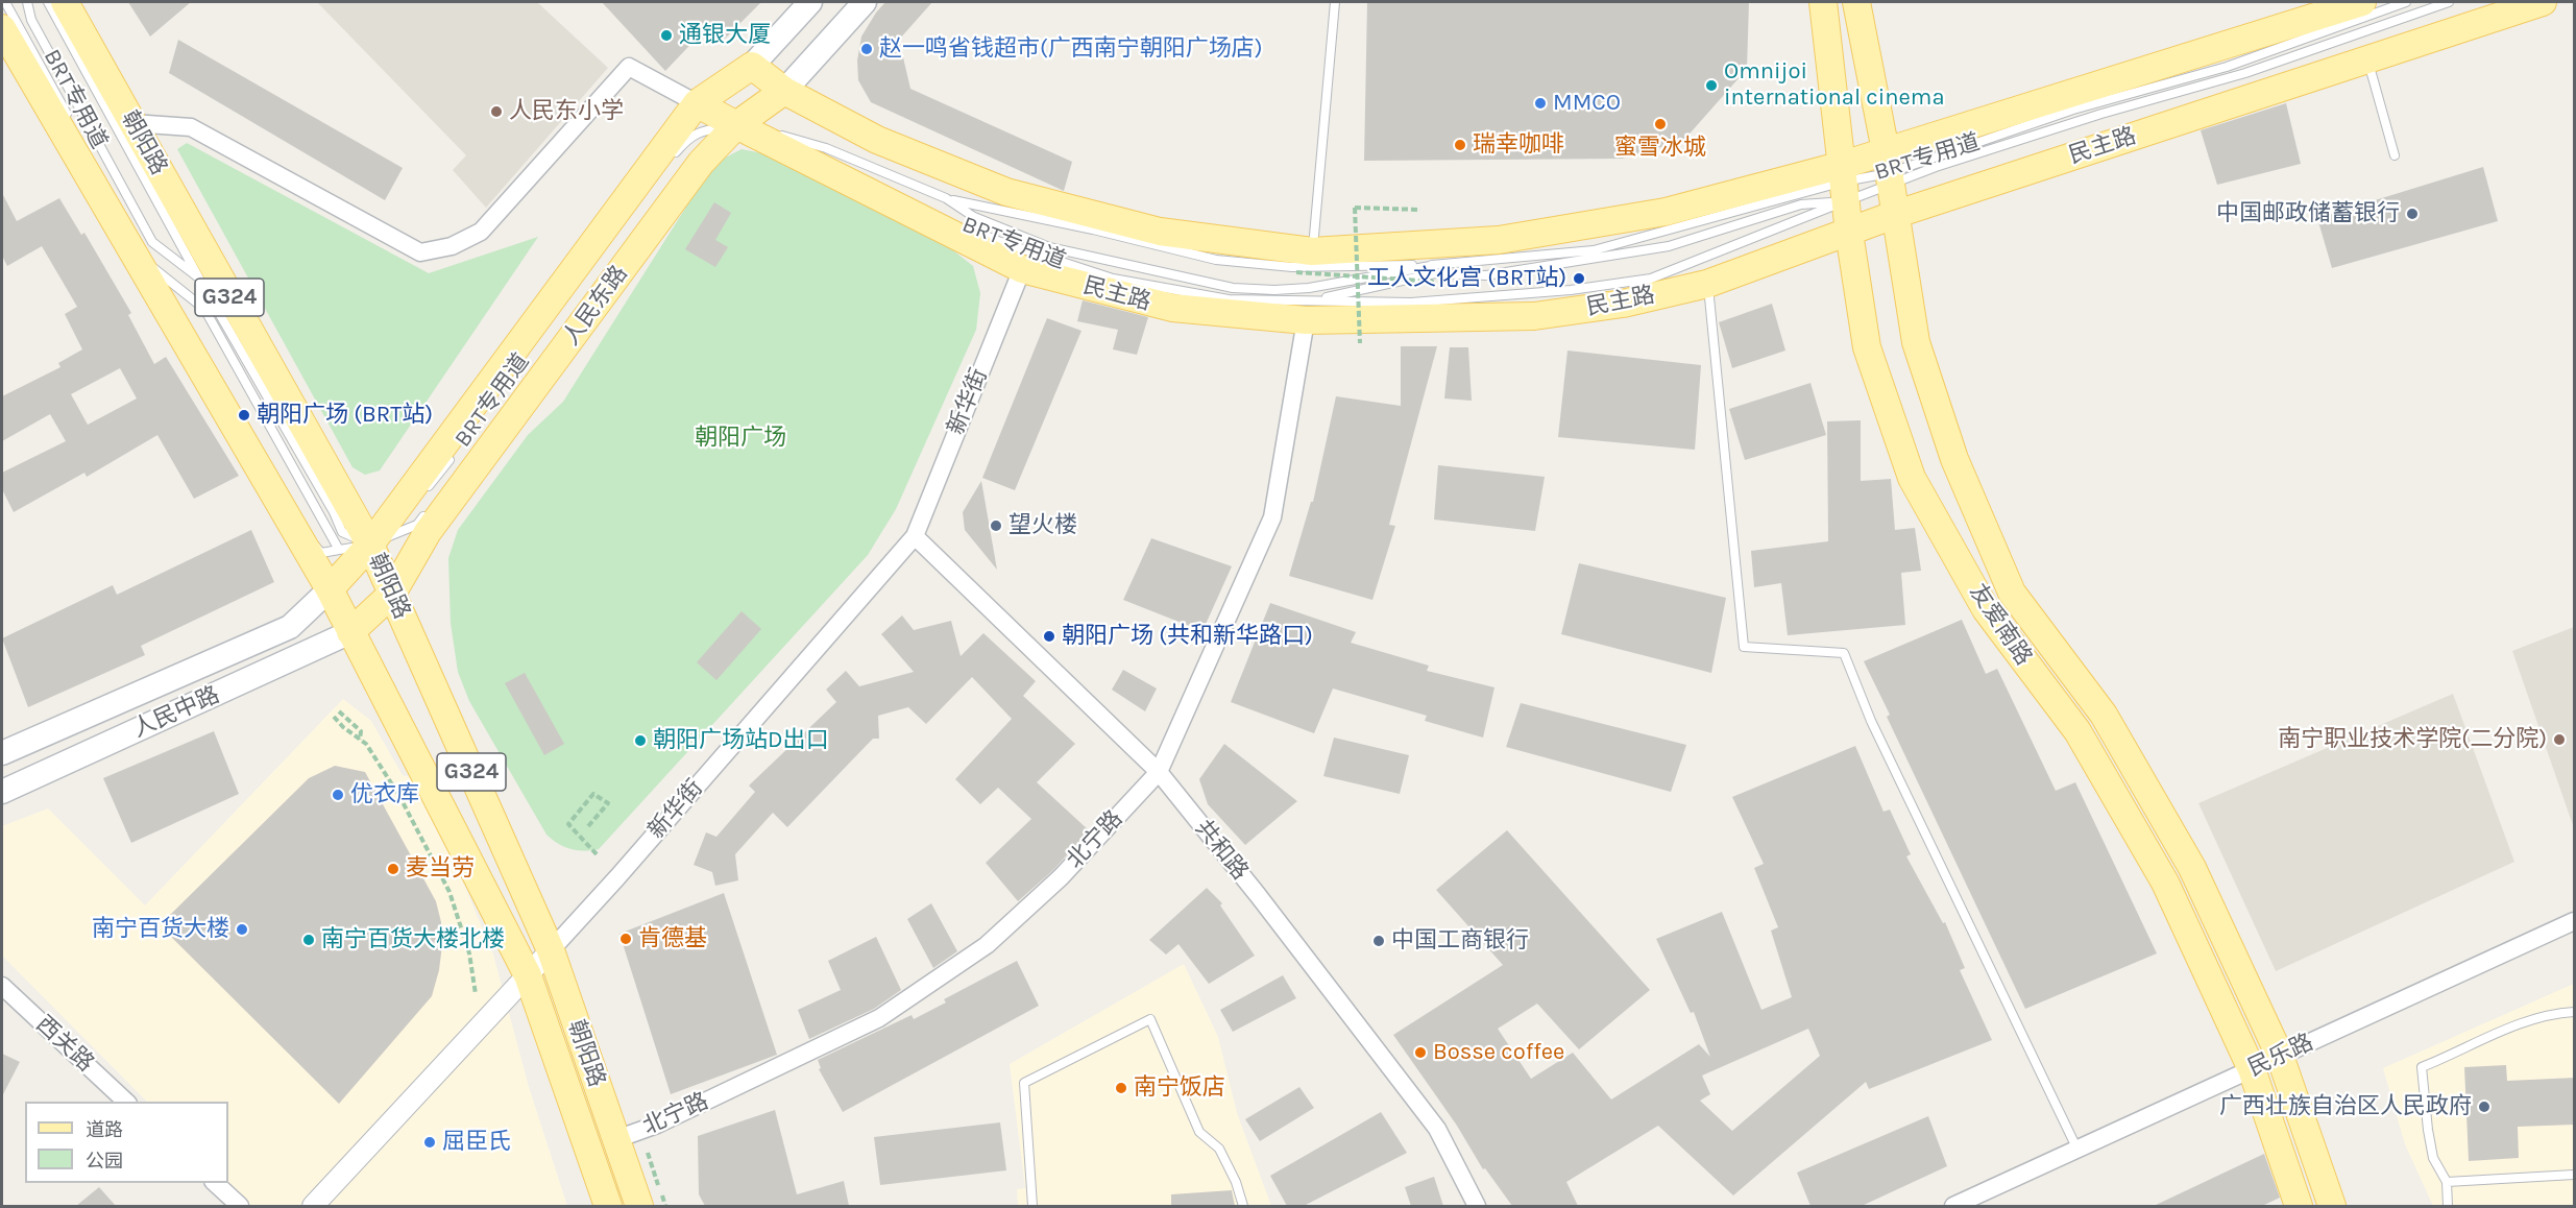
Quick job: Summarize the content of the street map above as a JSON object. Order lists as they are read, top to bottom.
{
  "streets": {
    "main road": [
      "朝阳路",
      "民主路",
      "G324",
      "人民东路",
      "友爱南路",
      "人民中路"
    ],
    "street": [
      "新华街",
      "北宁路",
      "共和路",
      "西关路",
      "民乐路"
    ],
    "lane": ["BRT专用道"]
  },
  "crossings": [
    ["BRT专用道", "朝阳路"],
    ["BRT专用道", "民主路"],
    ["BRT专用道", "人民东路"],
    ["BRT专用道", "友爱南路"],
    ["BRT专用道", "北宁路"],
    ["朝阳路", "人民东路"],
    ["朝阳路", "新华街"],
    ["朝阳路", "人民中路"],
    ["朝阳路", "北宁路"],
    ["民主路", "人民东路"],
    ["民主路", "新华街"],
    ["民主路", "友爱南路"],
    ["民主路", "北宁路"],
    ["人民东路", "人民中路"],
    ["新华街", "共和路"],
    ["友爱南路", "民乐路"],
    ["北宁路", "共和路"]
  ],
  "parks": ["朝阳广场"],
  "places": [
    "通银大厦",
    "赵一鸣省钱超市(广西南宁朝阳广场店)",
    "Omnijoi international cinema",
    "MMCO",
    "人民东小学",
    "蜜雪冰城",
    "瑞幸咖啡",
    "中国邮政储蓄银行",
    "工人文化宫 (BRT站)",
    "朝阳广场 (BRT站)",
    "望火楼",
    "朝阳广场 (共和新华路口)",
    "南宁职业技术学院(二分院)",
    "朝阳广场站D出口",
    "优衣库",
    "麦当劳",
    "南宁百货大楼",
    "肯德基",
    "南宁百货大楼北楼",
    "中国工商银行",
    "Bosse coffee",
    "南宁饭店",
    "广西壮族自治区人民政府",
    "屈臣氏"
  ],
  "legend": ["道路", "公园"]
}
